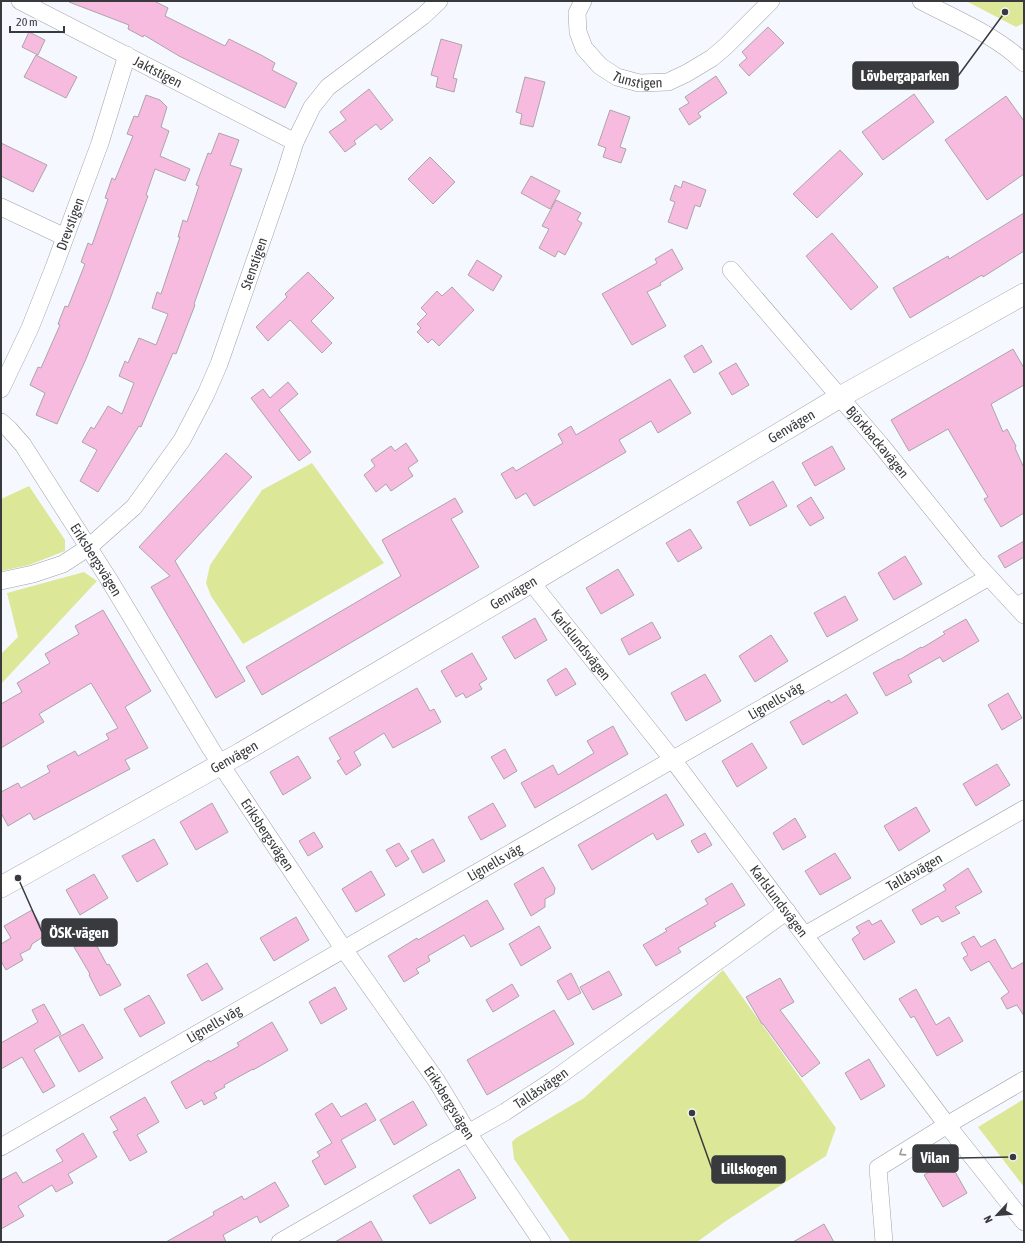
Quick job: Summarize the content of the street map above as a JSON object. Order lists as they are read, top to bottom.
{
  "streets": {
    "street": [
      "Jaktstigen",
      "Tunstigen",
      "Drevstigen",
      "Stenstigen",
      "Genvägen",
      "Björkbackavägen",
      "Eriksbergsvägen",
      "Karlslundsvägen",
      "Lignells väg",
      "Tallåsvägen"
    ]
  },
  "crossings": [
    ["Jaktstigen", "Drevstigen"],
    ["Jaktstigen", "Stenstigen"],
    ["Stenstigen", "Eriksbergsvägen"],
    ["Genvägen", "Björkbackavägen"],
    ["Genvägen", "Eriksbergsvägen"],
    ["Genvägen", "Karlslundsvägen"],
    ["Björkbackavägen", "Lignells väg"],
    ["Eriksbergsvägen", "Lignells väg"],
    ["Eriksbergsvägen", "Tallåsvägen"],
    ["Karlslundsvägen", "Lignells väg"],
    ["Karlslundsvägen", "Tallåsvägen"]
  ],
  "places": [
    "Lövbergaparken",
    "ÖSK-vägen",
    "Lillskogen",
    "Vilan"
  ],
  "scale_bar": "20 m",
  "north": "bottom left"
}
